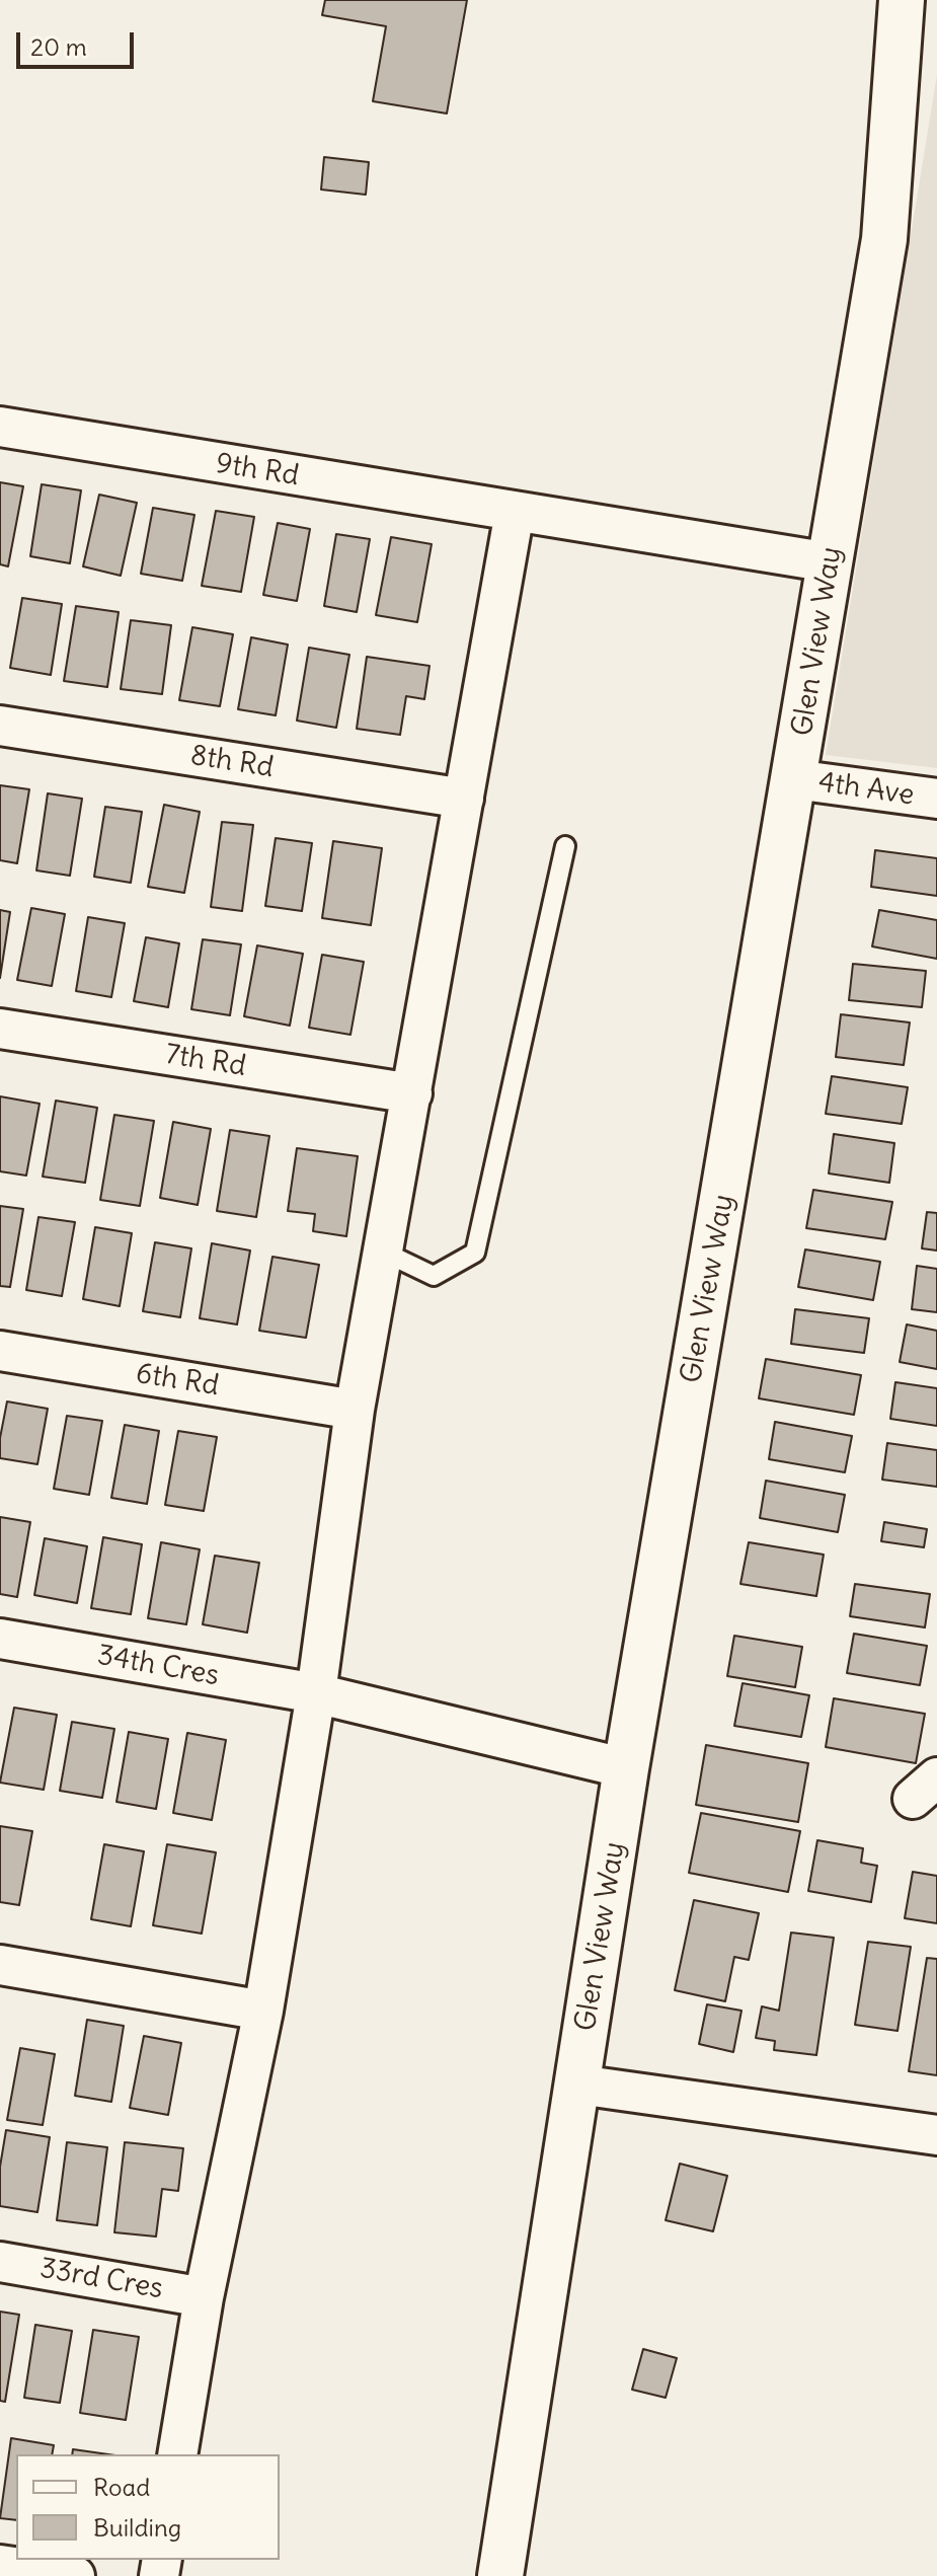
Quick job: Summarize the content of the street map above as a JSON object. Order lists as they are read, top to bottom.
{
  "streets": {
    "street": [
      "9th Rd",
      "Glen View Way",
      "8th Rd",
      "4th Ave",
      "7th Rd",
      "6th Rd",
      "34th Cres",
      "33rd Cres"
    ]
  },
  "crossings": [
    ["9th Rd", "Glen View Way"],
    ["Glen View Way", "4th Ave"],
    ["Glen View Way", "34th Cres"]
  ],
  "legend": ["Road", "Building"],
  "scale_bar": "20 m"
}
